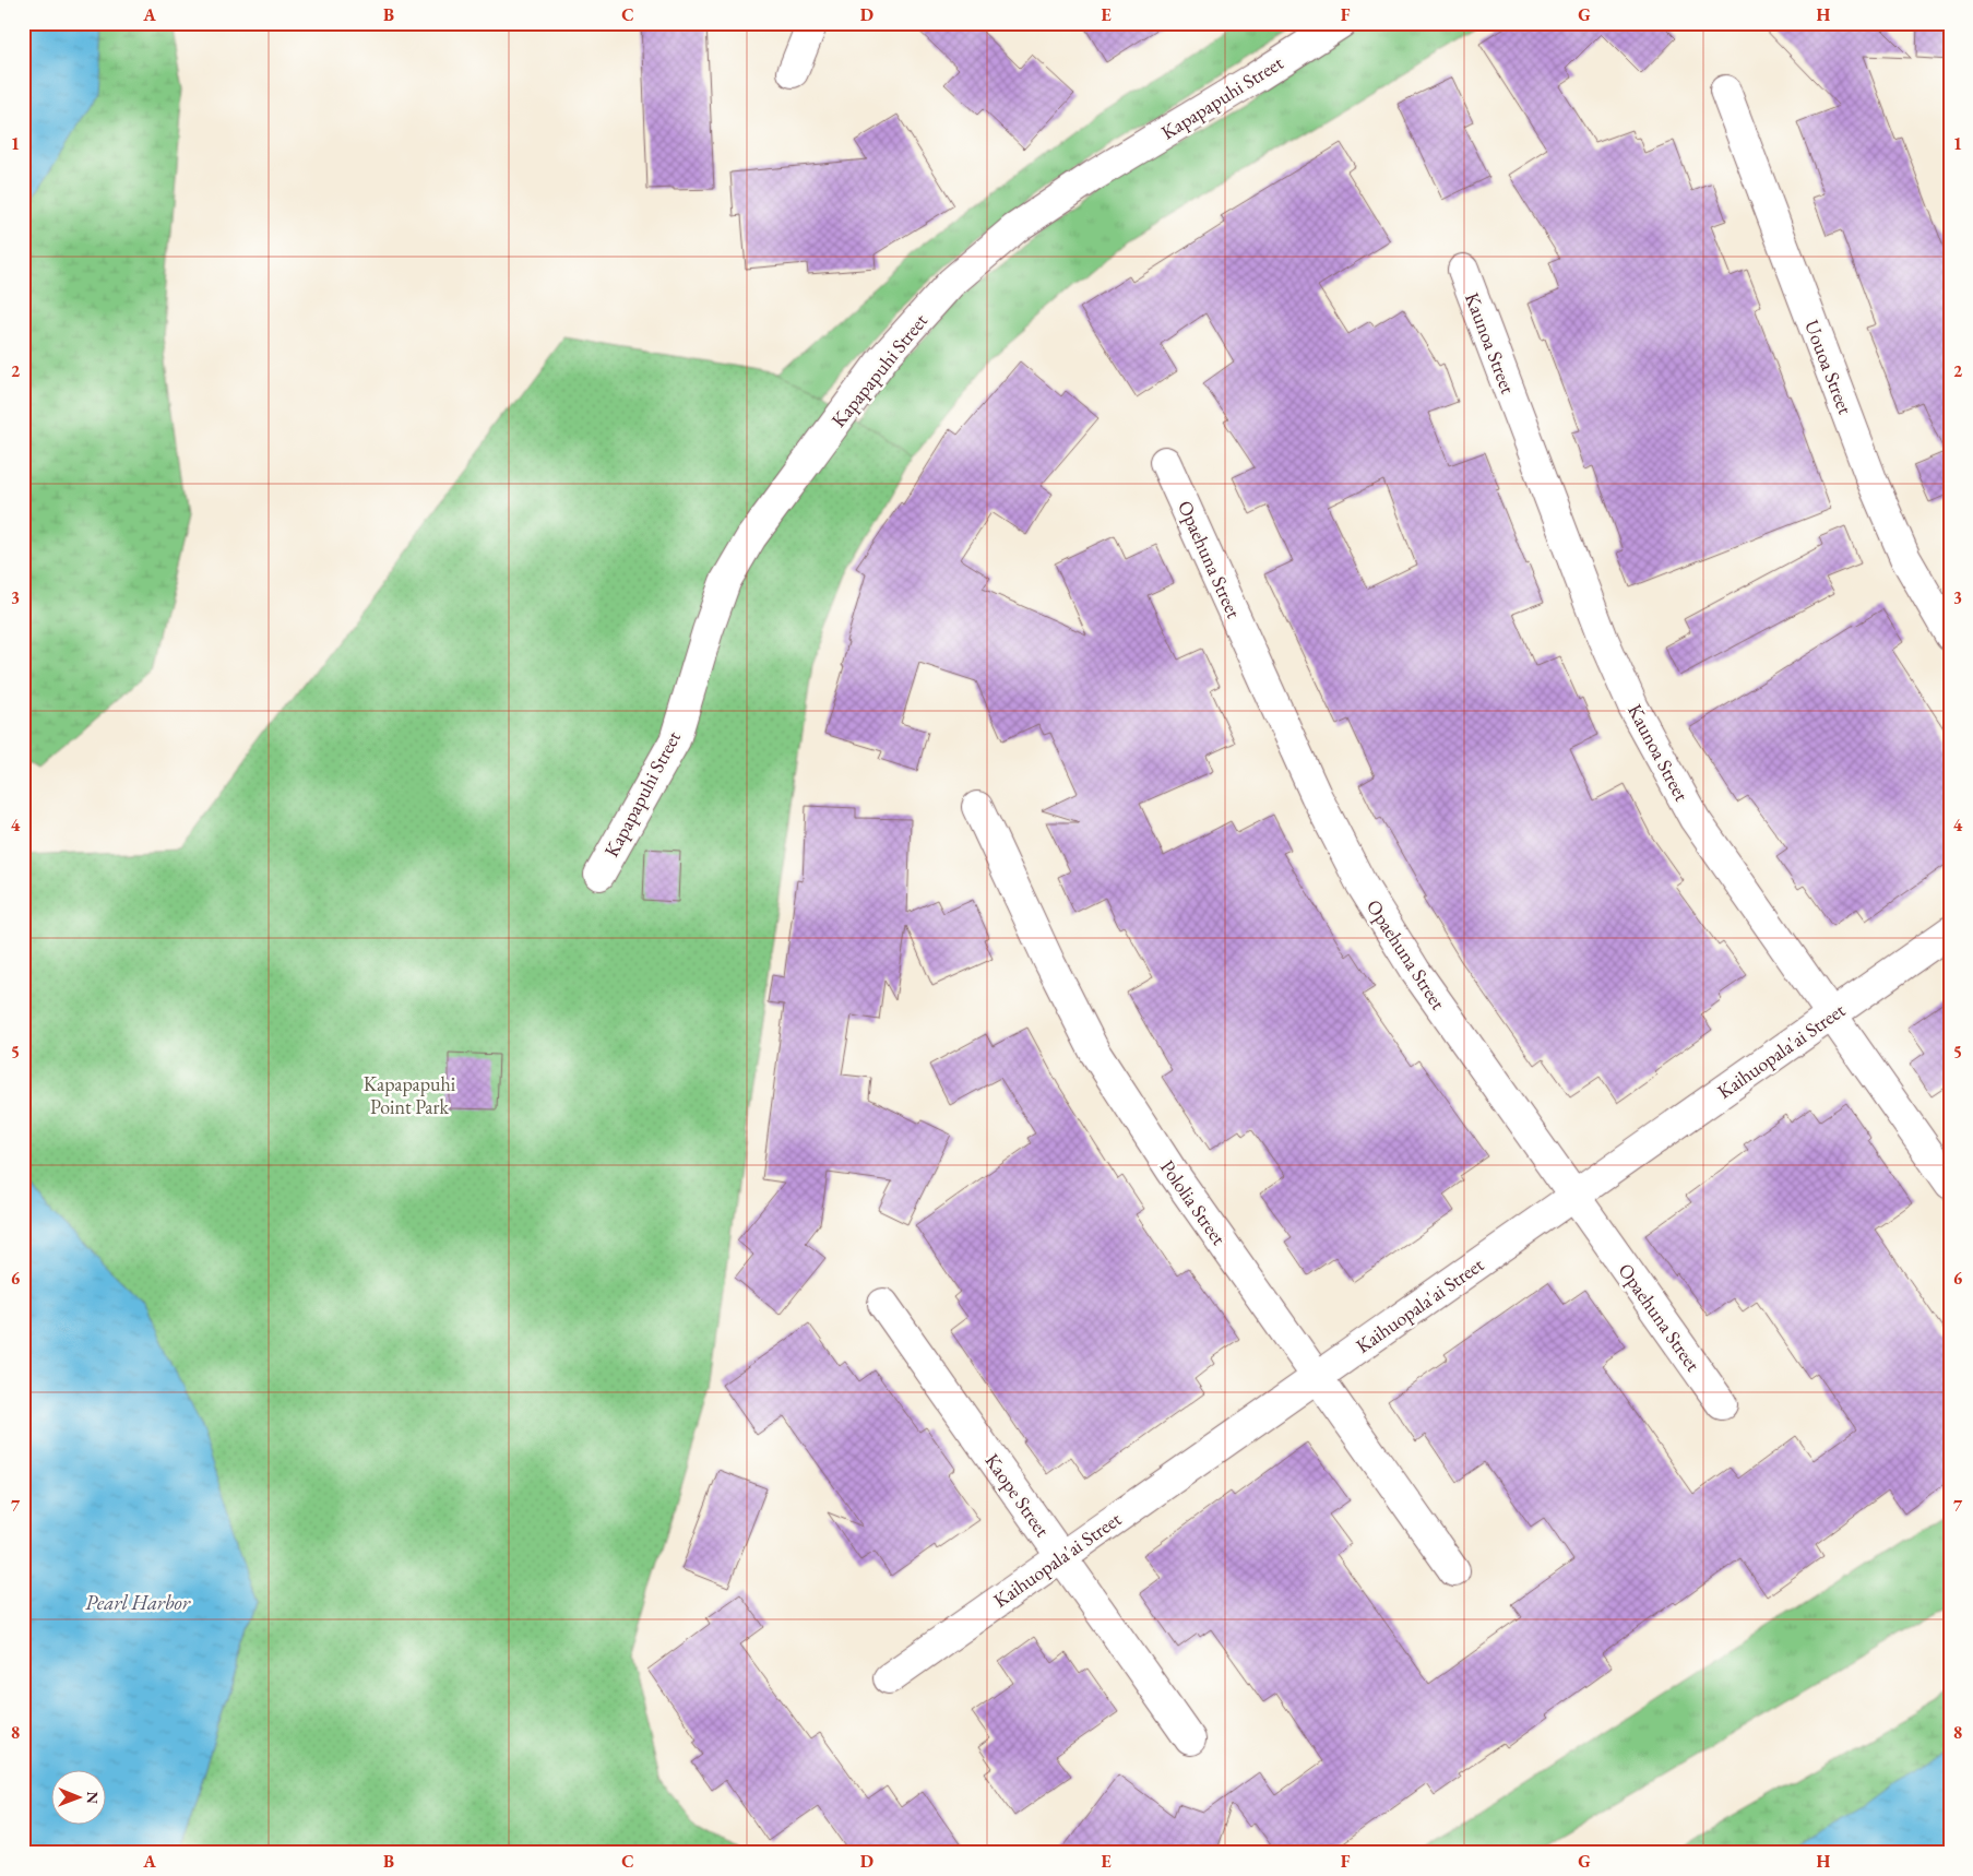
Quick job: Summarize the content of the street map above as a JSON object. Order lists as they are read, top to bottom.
{
  "streets": {
    "street": [
      "Kapapapuhi Street",
      "Kaunoa Street",
      "Uouoa Street",
      "Opaehuna Street",
      "Kaihuopala'ai Street",
      "Pololia Street",
      "Kaope Street"
    ]
  },
  "crossings": [
    ["Kaunoa Street", "Kaihuopala'ai Street"],
    ["Opaehuna Street", "Kaihuopala'ai Street"],
    ["Kaihuopala'ai Street", "Pololia Street"],
    ["Kaihuopala'ai Street", "Kaope Street"]
  ],
  "water": ["Pearl Harbor"],
  "parks": ["Kapapapuhi Point Park"],
  "north": "right",
  "grid": {
    "columns": [
      "A",
      "B",
      "C",
      "D",
      "E",
      "F",
      "G",
      "H"
    ],
    "rows": [
      "1",
      "2",
      "3",
      "4",
      "5",
      "6",
      "7",
      "8"
    ]
  }
}
